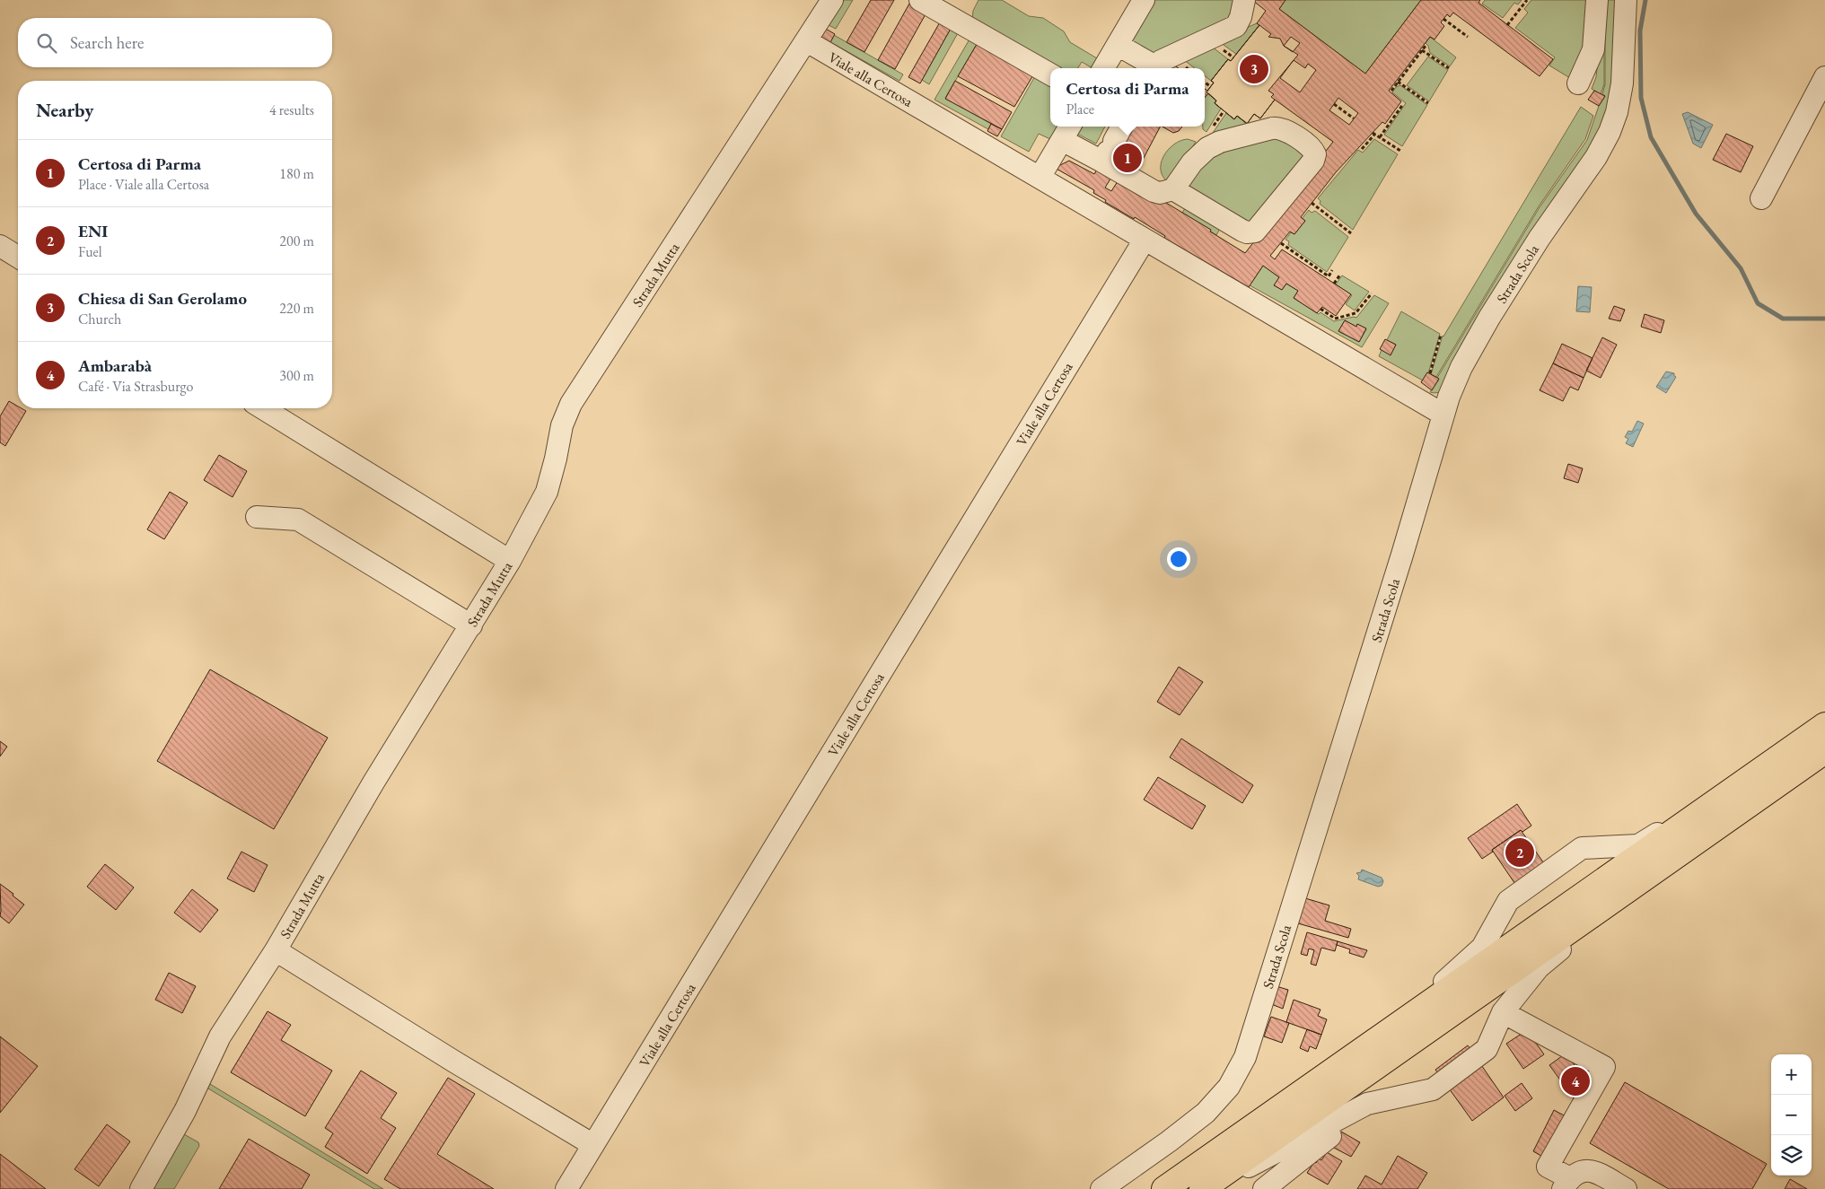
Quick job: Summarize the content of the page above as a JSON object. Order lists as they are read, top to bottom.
{
  "streets": {
    "street": ["Viale alla Certosa", "Strada Scola", "Strada Mutta"]
  },
  "crossings": [
    ["Viale alla Certosa", "Strada Scola"],
    ["Viale alla Certosa", "Strada Mutta"]
  ],
  "page": {
    "search": "Search here",
    "pins": [
      "3",
      "1",
      "2",
      "4"
    ],
    "popup": ["Certosa di Parma", "Place"],
    "heading": ["Nearby", "4 results"],
    "list": [
      {
        "mark": "1",
        "name": "Certosa di Parma",
        "note": "Place · Viale alla Certosa",
        "value": "180 m"
      },
      {
        "mark": "2",
        "name": "ENI",
        "note": "Fuel",
        "value": "200 m"
      },
      {
        "mark": "3",
        "name": "Chiesa di San Gerolamo",
        "note": "Church",
        "value": "220 m"
      },
      {
        "mark": "4",
        "name": "Ambarabà",
        "note": "Café · Via Strasburgo",
        "value": "300 m"
      }
    ],
    "map_buttons": ["+", "−"]
  }
}
